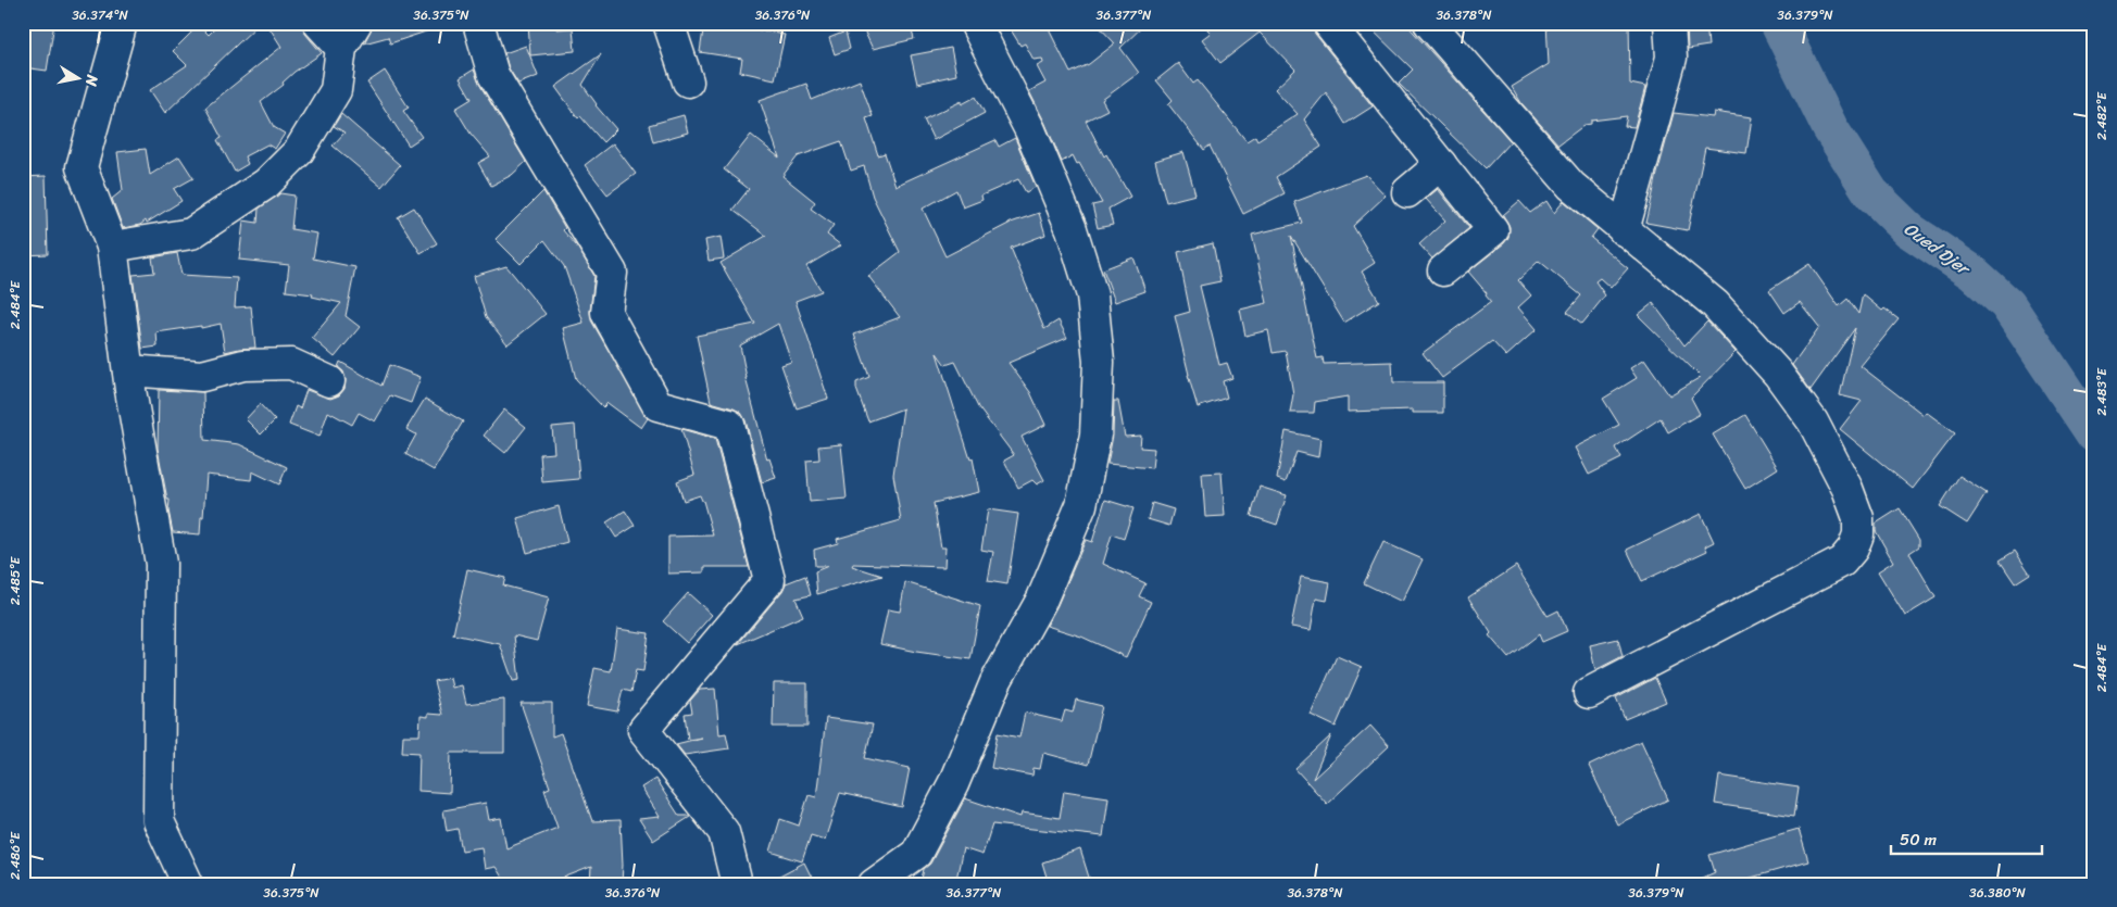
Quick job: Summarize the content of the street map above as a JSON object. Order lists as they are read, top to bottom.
{
  "water": ["Oued Djer"],
  "scale_bar": "50 m",
  "north": "right",
  "coordinates": [
    "36.374°N",
    "36.375°N",
    "36.376°N",
    "36.377°N",
    "36.378°N",
    "36.379°N",
    "2.482°E",
    "2.484°E",
    "2.483°E",
    "2.485°E",
    "2.486°E",
    "36.380°N"
  ]
}
